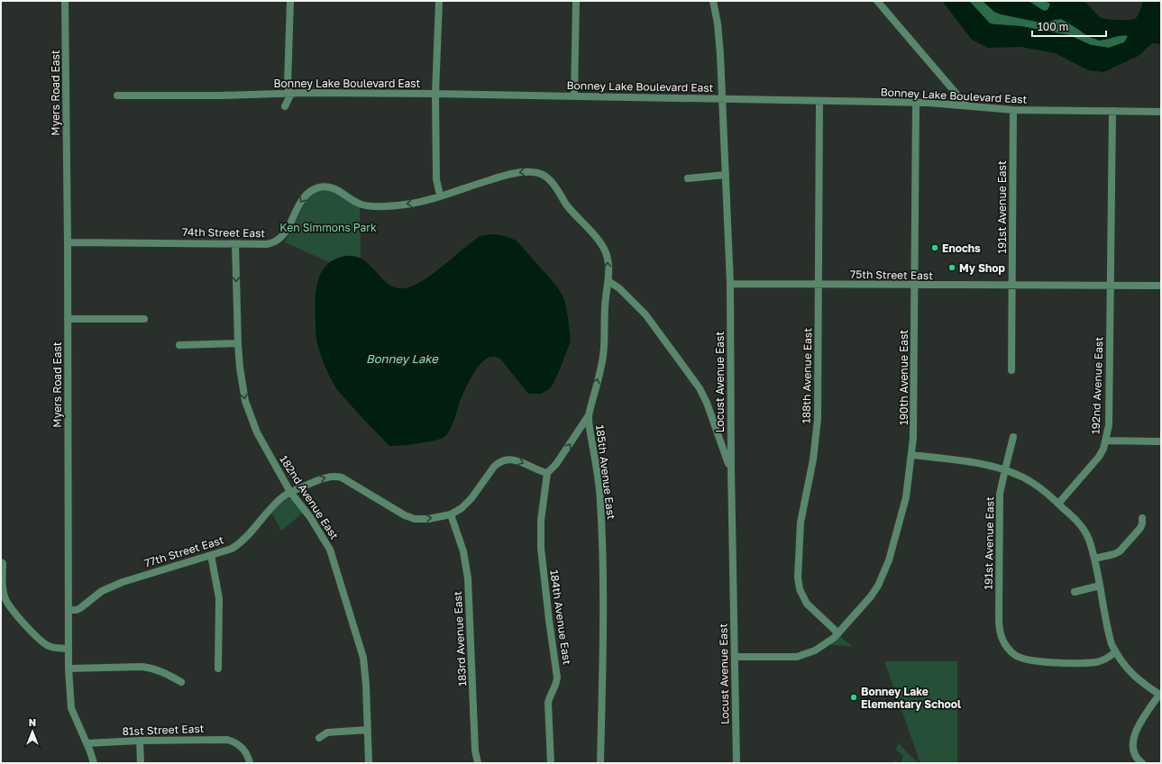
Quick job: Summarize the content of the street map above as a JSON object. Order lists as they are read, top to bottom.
{
  "streets": {
    "street": [
      "Bonney Lake Boulevard East",
      "Myers Road East",
      "191st Avenue East",
      "74th Street East",
      "75th Street East",
      "188th Avenue East",
      "190th Avenue East",
      "Locust Avenue East",
      "192nd Avenue East",
      "185th Avenue East",
      "182nd Avenue East",
      "77th Street East",
      "184th Avenue East",
      "183rd Avenue East",
      "81st Street East"
    ]
  },
  "crossings": [
    ["Bonney Lake Boulevard East", "191st Avenue East"],
    ["Bonney Lake Boulevard East", "188th Avenue East"],
    ["Bonney Lake Boulevard East", "190th Avenue East"],
    ["Bonney Lake Boulevard East", "Locust Avenue East"],
    ["Bonney Lake Boulevard East", "192nd Avenue East"],
    ["Myers Road East", "74th Street East"],
    ["Myers Road East", "77th Street East"],
    ["Myers Road East", "81st Street East"],
    ["191st Avenue East", "75th Street East"],
    ["74th Street East", "185th Avenue East"],
    ["74th Street East", "182nd Avenue East"],
    ["75th Street East", "188th Avenue East"],
    ["75th Street East", "190th Avenue East"],
    ["75th Street East", "Locust Avenue East"],
    ["75th Street East", "192nd Avenue East"],
    ["188th Avenue East", "190th Avenue East"],
    ["190th Avenue East", "Locust Avenue East"],
    ["182nd Avenue East", "77th Street East"],
    ["77th Street East", "184th Avenue East"],
    ["77th Street East", "183rd Avenue East"]
  ],
  "one_way": [
    "74th Street East",
    "185th Avenue East",
    "182nd Avenue East",
    "77th Street East"
  ],
  "water": ["Bonney Lake"],
  "parks": ["Ken Simmons Park"],
  "places": ["Enochs", "My Shop", "Bonney Lake Elementary School"],
  "scale_bar": "100 m",
  "north": "top"
}
